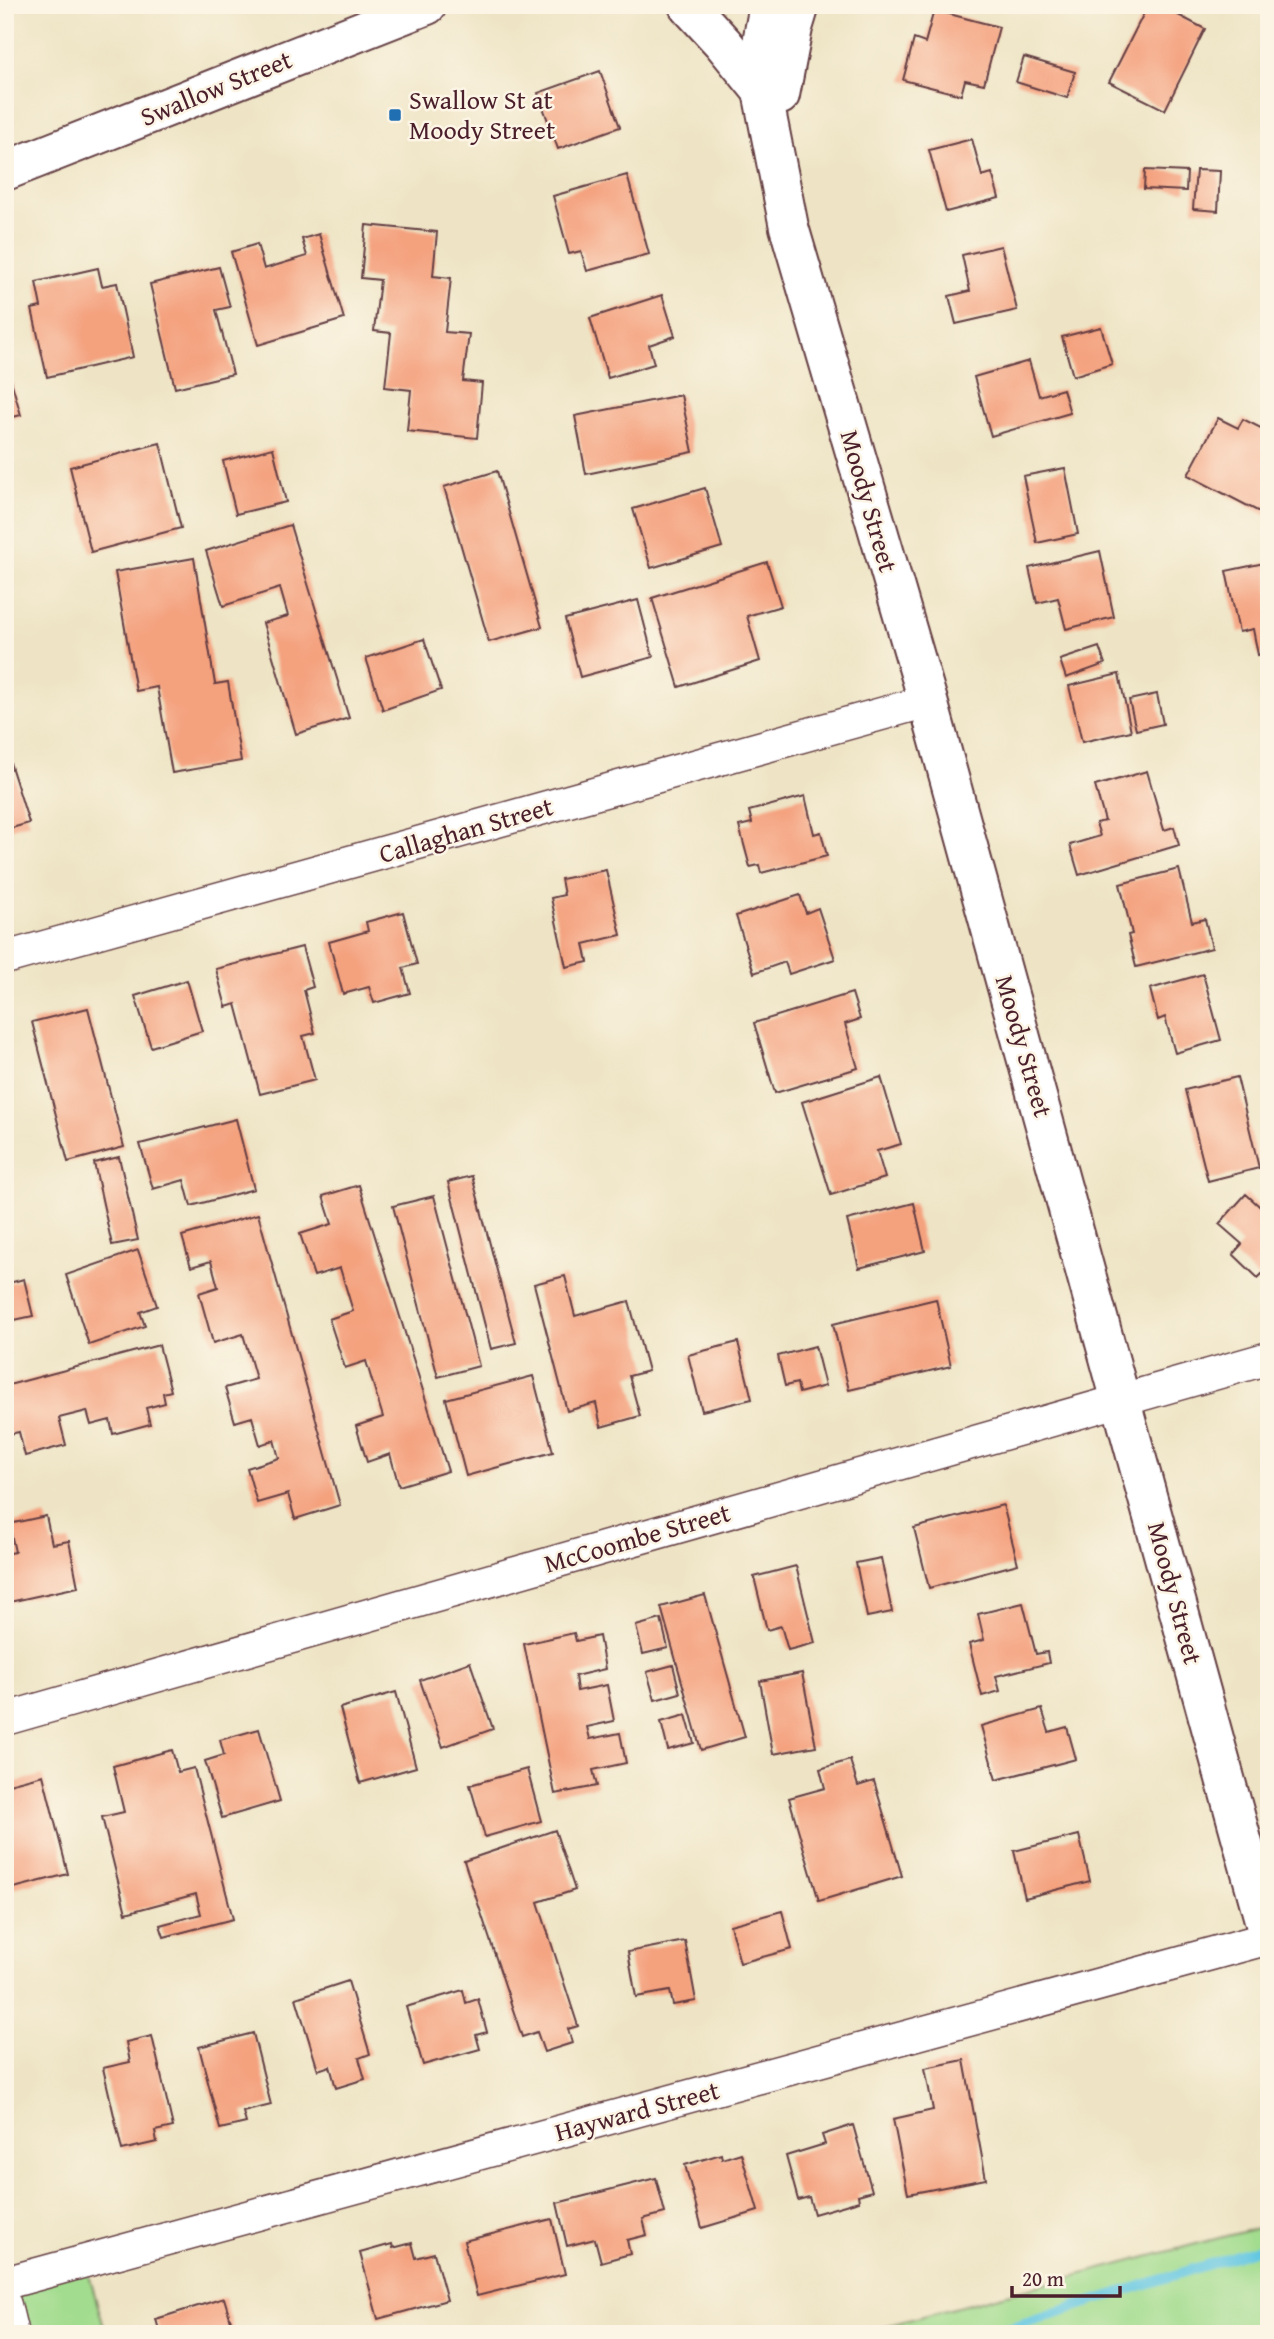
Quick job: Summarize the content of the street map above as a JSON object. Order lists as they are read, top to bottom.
{
  "streets": {
    "main road": ["Swallow Street", "Moody Street"],
    "street": ["Callaghan Street", "McCoombe Street", "Hayward Street"]
  },
  "crossings": [
    ["Moody Street", "Callaghan Street"],
    ["Moody Street", "McCoombe Street"],
    ["Moody Street", "Hayward Street"]
  ],
  "places": {
    "transit": ["Swallow St at Moody Street"]
  },
  "scale_bar": "20 m"
}
